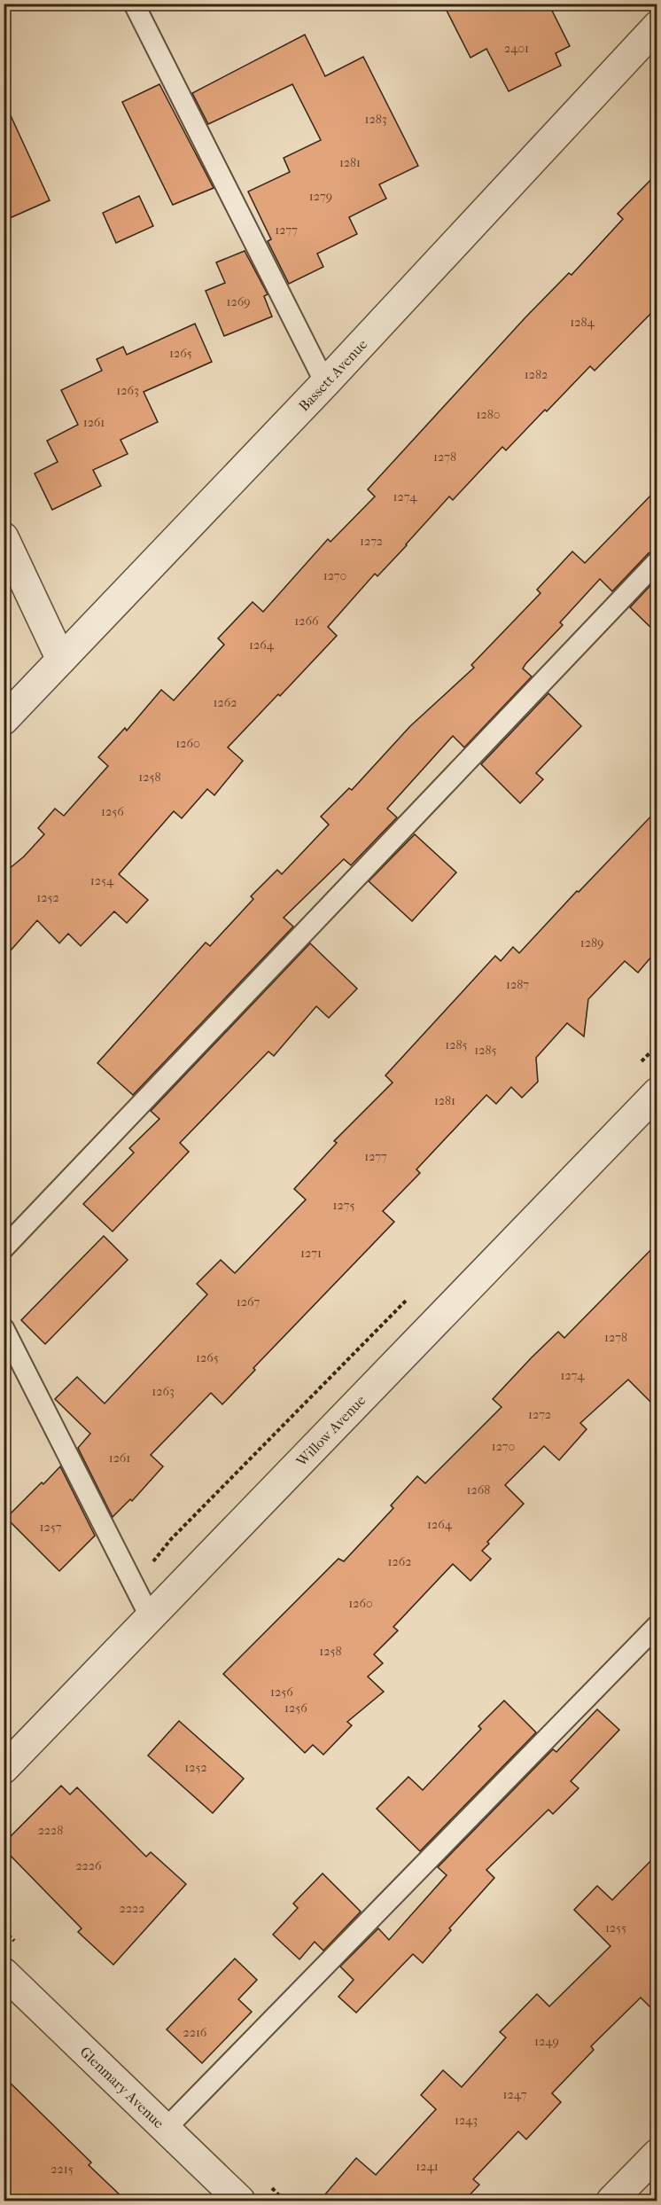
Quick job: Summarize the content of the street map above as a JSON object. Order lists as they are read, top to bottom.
{
  "streets": {
    "street": ["Bassett Avenue", "Willow Avenue", "Glenmary Avenue"]
  },
  "house_numbers": [
    "2401",
    "1283",
    "1281",
    "1279",
    "1277",
    "1269",
    "1284",
    "1265",
    "1282",
    "1263",
    "1280",
    "1261",
    "1278",
    "1274",
    "1272",
    "1270",
    "1266",
    "1264",
    "1262",
    "1260",
    "1258",
    "1256",
    "1254",
    "1252",
    "1289",
    "1287",
    "1285",
    "1285",
    "1281",
    "1277",
    "1275",
    "1271",
    "1267",
    "1278",
    "1265",
    "1274",
    "1263",
    "1272",
    "1270",
    "1261",
    "1268",
    "1264",
    "1257",
    "1262",
    "1260",
    "1258",
    "1256",
    "1256",
    "1252",
    "2228",
    "2226",
    "2222",
    "1255",
    "2216",
    "1249",
    "1247",
    "1243",
    "1241",
    "2215"
  ]
}
